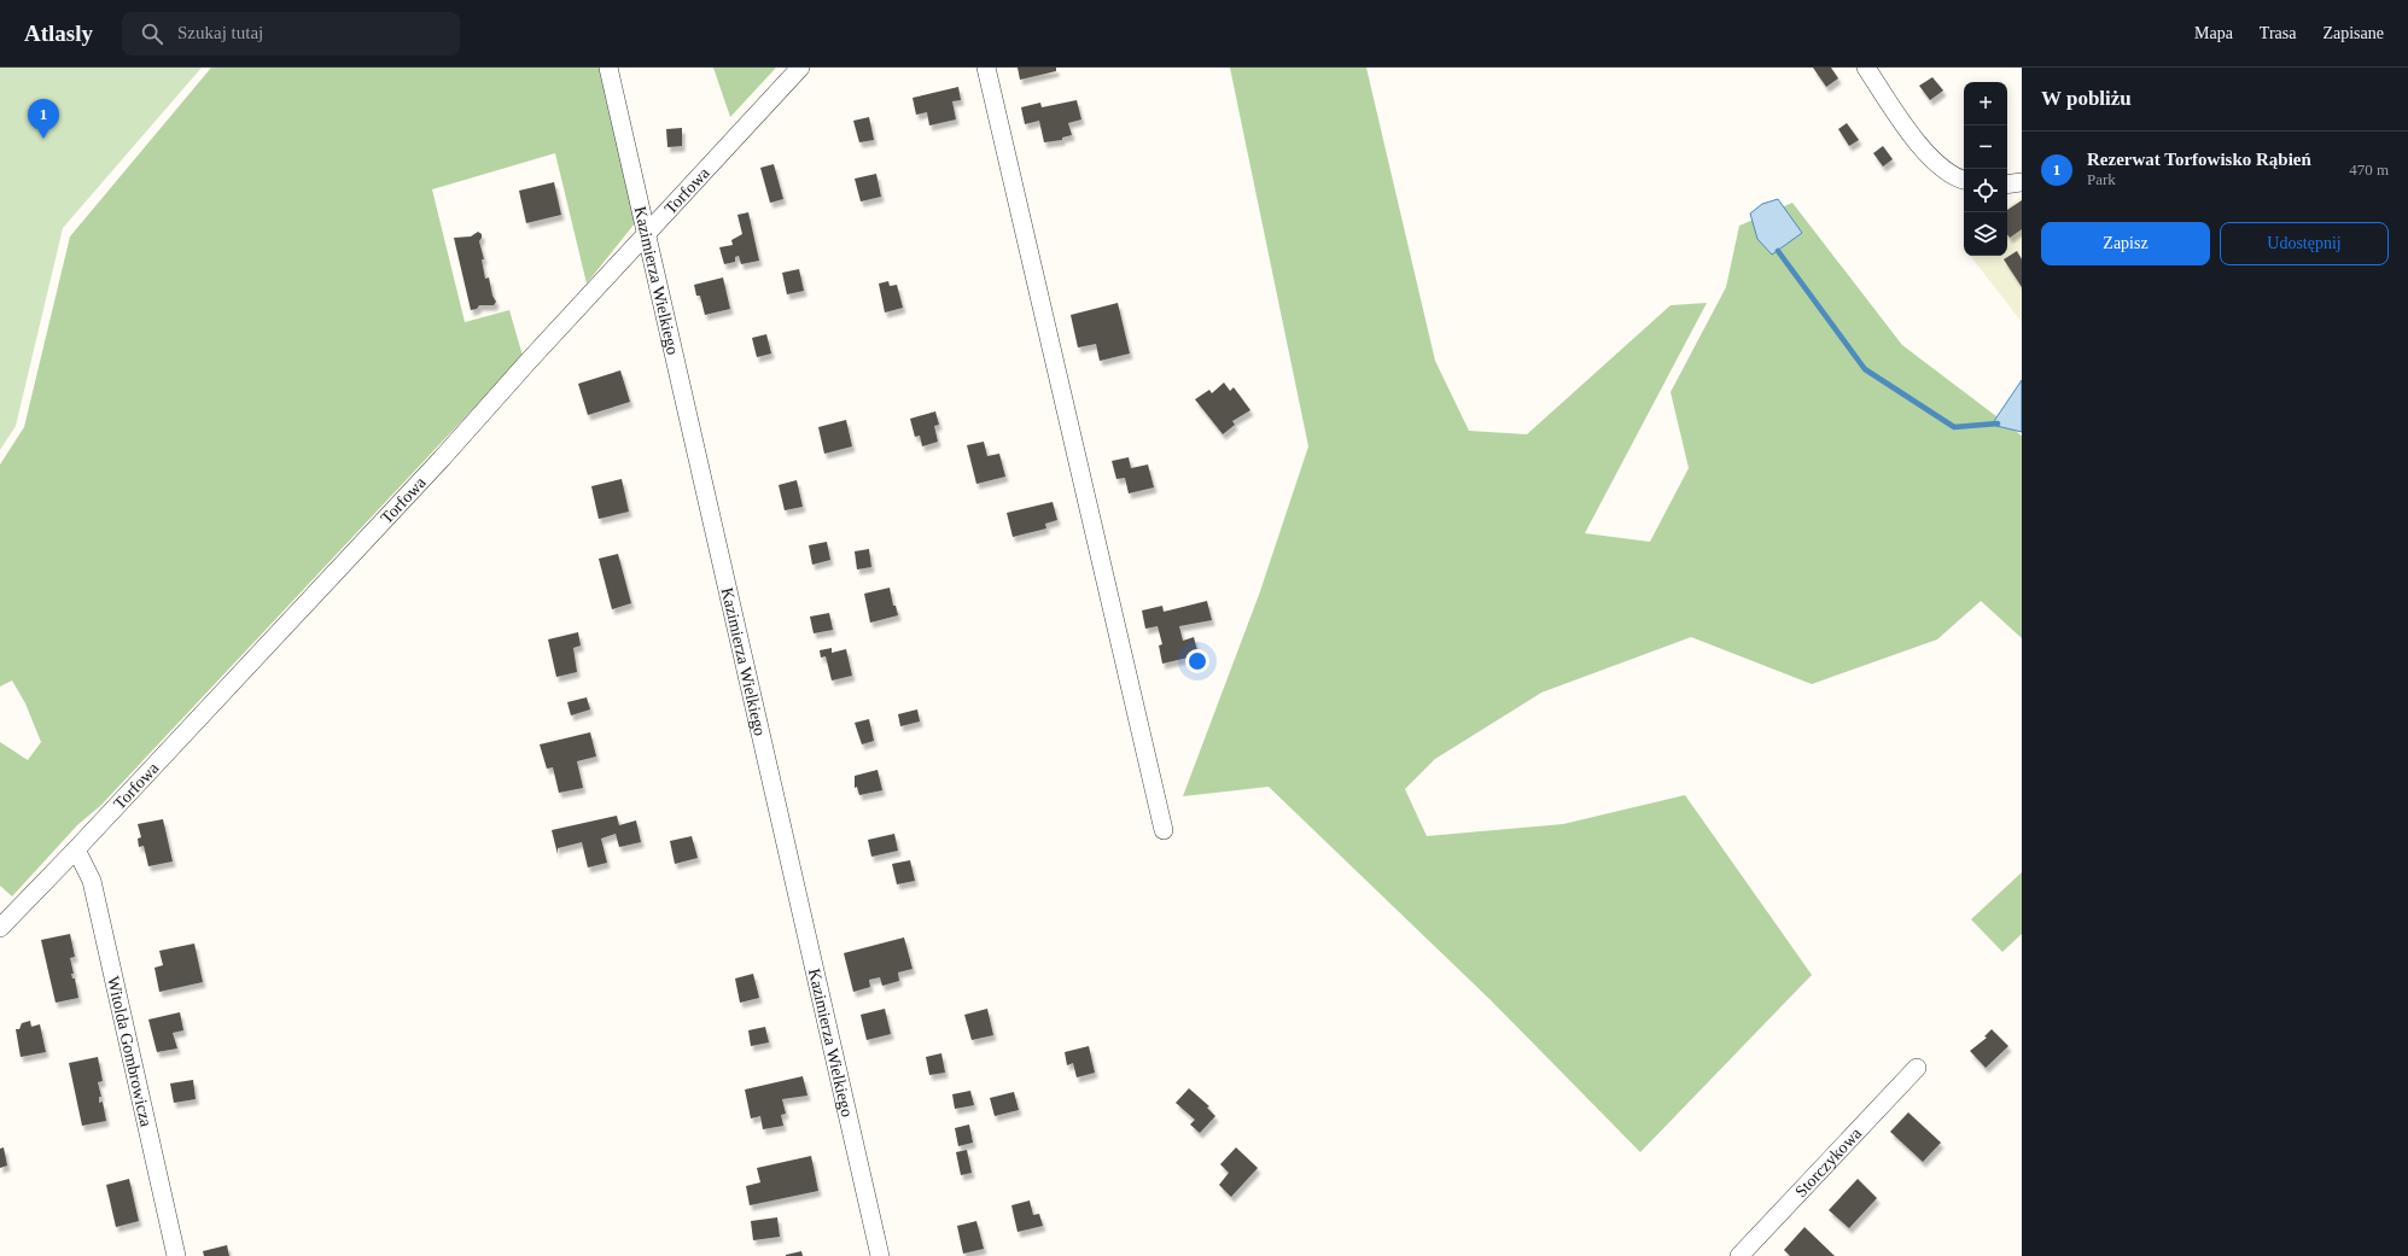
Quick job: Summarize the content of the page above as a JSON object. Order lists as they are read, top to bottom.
{
  "streets": {
    "street": [
      "Torfowa",
      "Kazimierza Wielkiego",
      "Witolda Gombrowicza",
      "Storczykowa"
    ]
  },
  "crossings": [
    ["Torfowa", "Kazimierza Wielkiego"],
    ["Torfowa", "Witolda Gombrowicza"]
  ],
  "page": {
    "header": "Atlasly",
    "search": "Szukaj tutaj",
    "nav": ["Mapa", "Trasa", "Zapisane"],
    "heading": "W pobliżu",
    "map_buttons": ["+", "−"],
    "pins": "1",
    "list": [
      {
        "mark": "1",
        "name": "Rezerwat Torfowisko Rąbień",
        "note": "Park",
        "value": "470 m"
      }
    ],
    "buttons": ["Zapisz", "Udostępnij"]
  }
}
